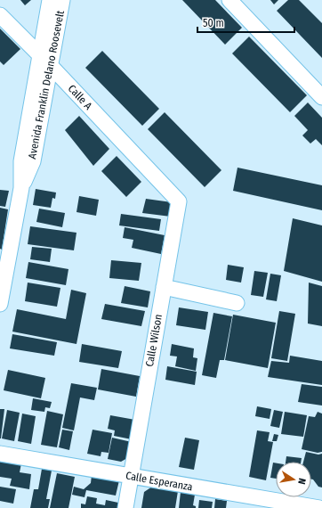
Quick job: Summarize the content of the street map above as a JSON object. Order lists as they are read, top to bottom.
{
  "streets": {
    "street": [
      "Avenida Franklin Delano Roosevelt",
      "Calle A",
      "Calle Wilson",
      "Calle Esperanza"
    ]
  },
  "crossings": [
    ["Avenida Franklin Delano Roosevelt", "Calle A"],
    ["Calle A", "Calle Wilson"],
    ["Calle Wilson", "Calle Esperanza"]
  ],
  "scale_bar": "50 m",
  "north": "right"
}
